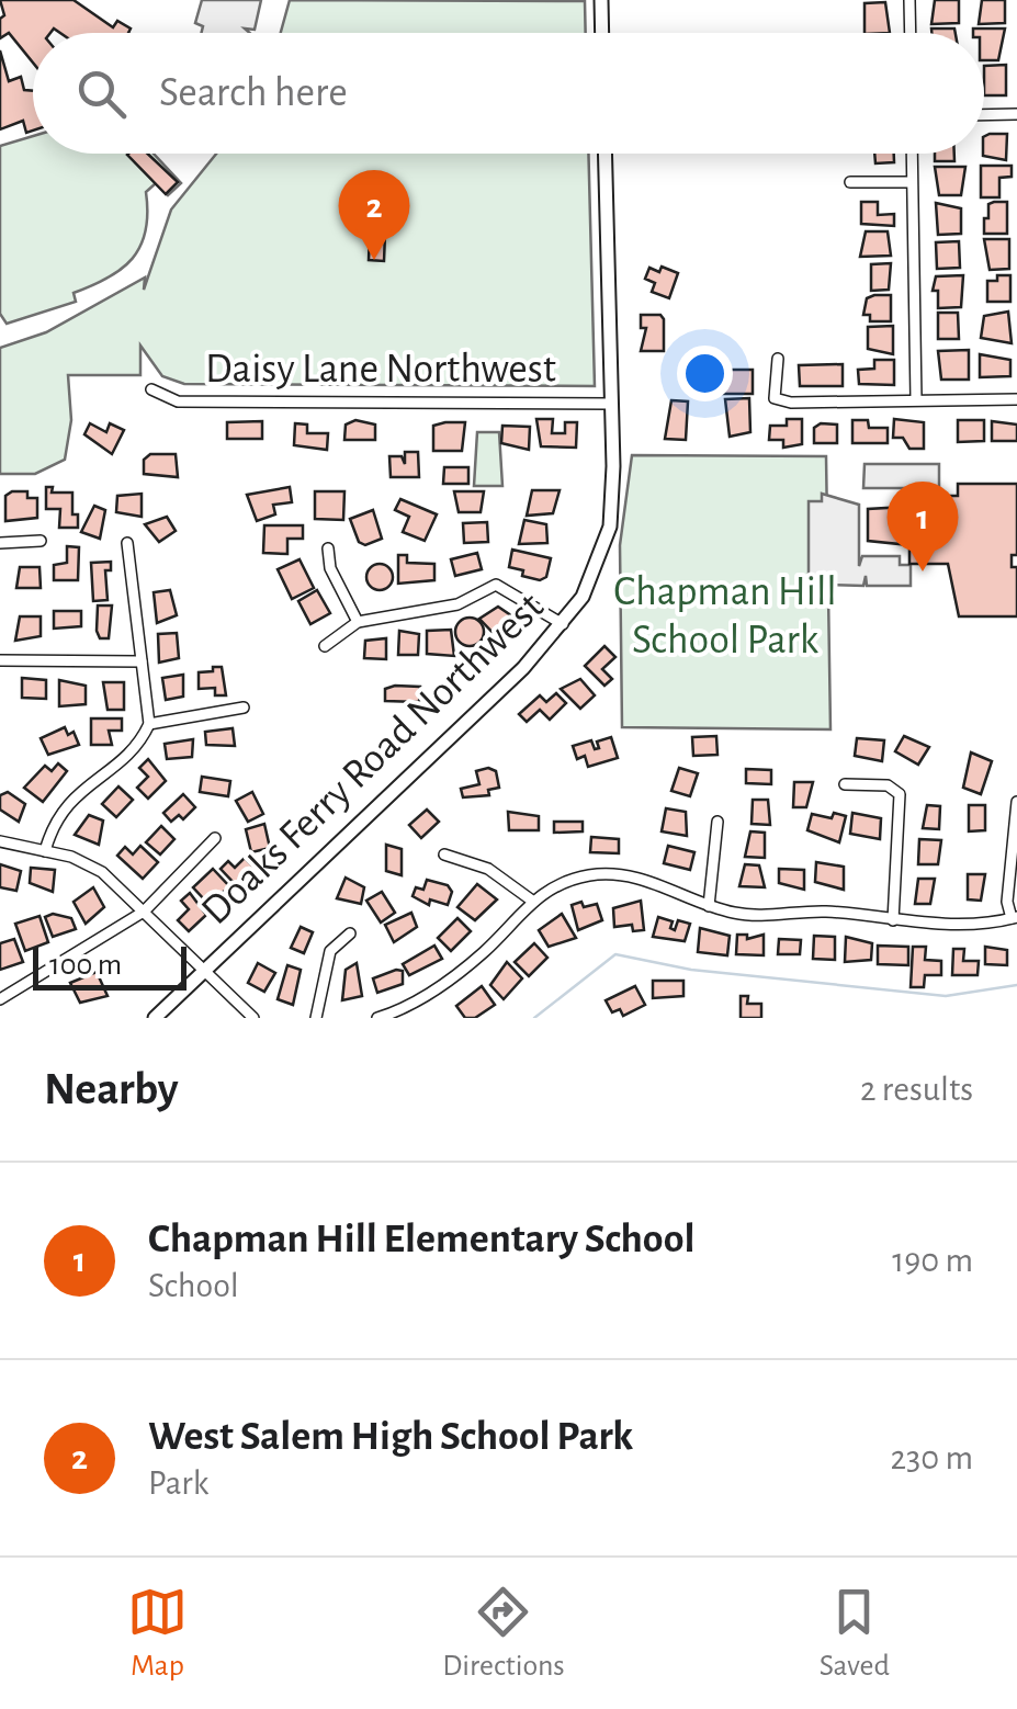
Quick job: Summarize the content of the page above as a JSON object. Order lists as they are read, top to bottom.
{
  "streets": {
    "main road": ["Doaks Ferry Road Northwest"],
    "street": ["Daisy Lane Northwest"]
  },
  "crossings": [
    ["Daisy Lane Northwest", "Doaks Ferry Road Northwest"]
  ],
  "parks": ["Chapman Hill School Park"],
  "scale_bar": "100 m",
  "page": {
    "search": "Search here",
    "pins": ["2", "1"],
    "scale": "100 m",
    "heading": ["Nearby", "2 results"],
    "list": [
      {
        "mark": "1",
        "name": "Chapman Hill Elementary School",
        "note": "School",
        "value": "190 m"
      },
      {
        "mark": "2",
        "name": "West Salem High School Park",
        "note": "Park",
        "value": "230 m"
      }
    ],
    "nav": ["Map", "Directions", "Saved"]
  }
}
